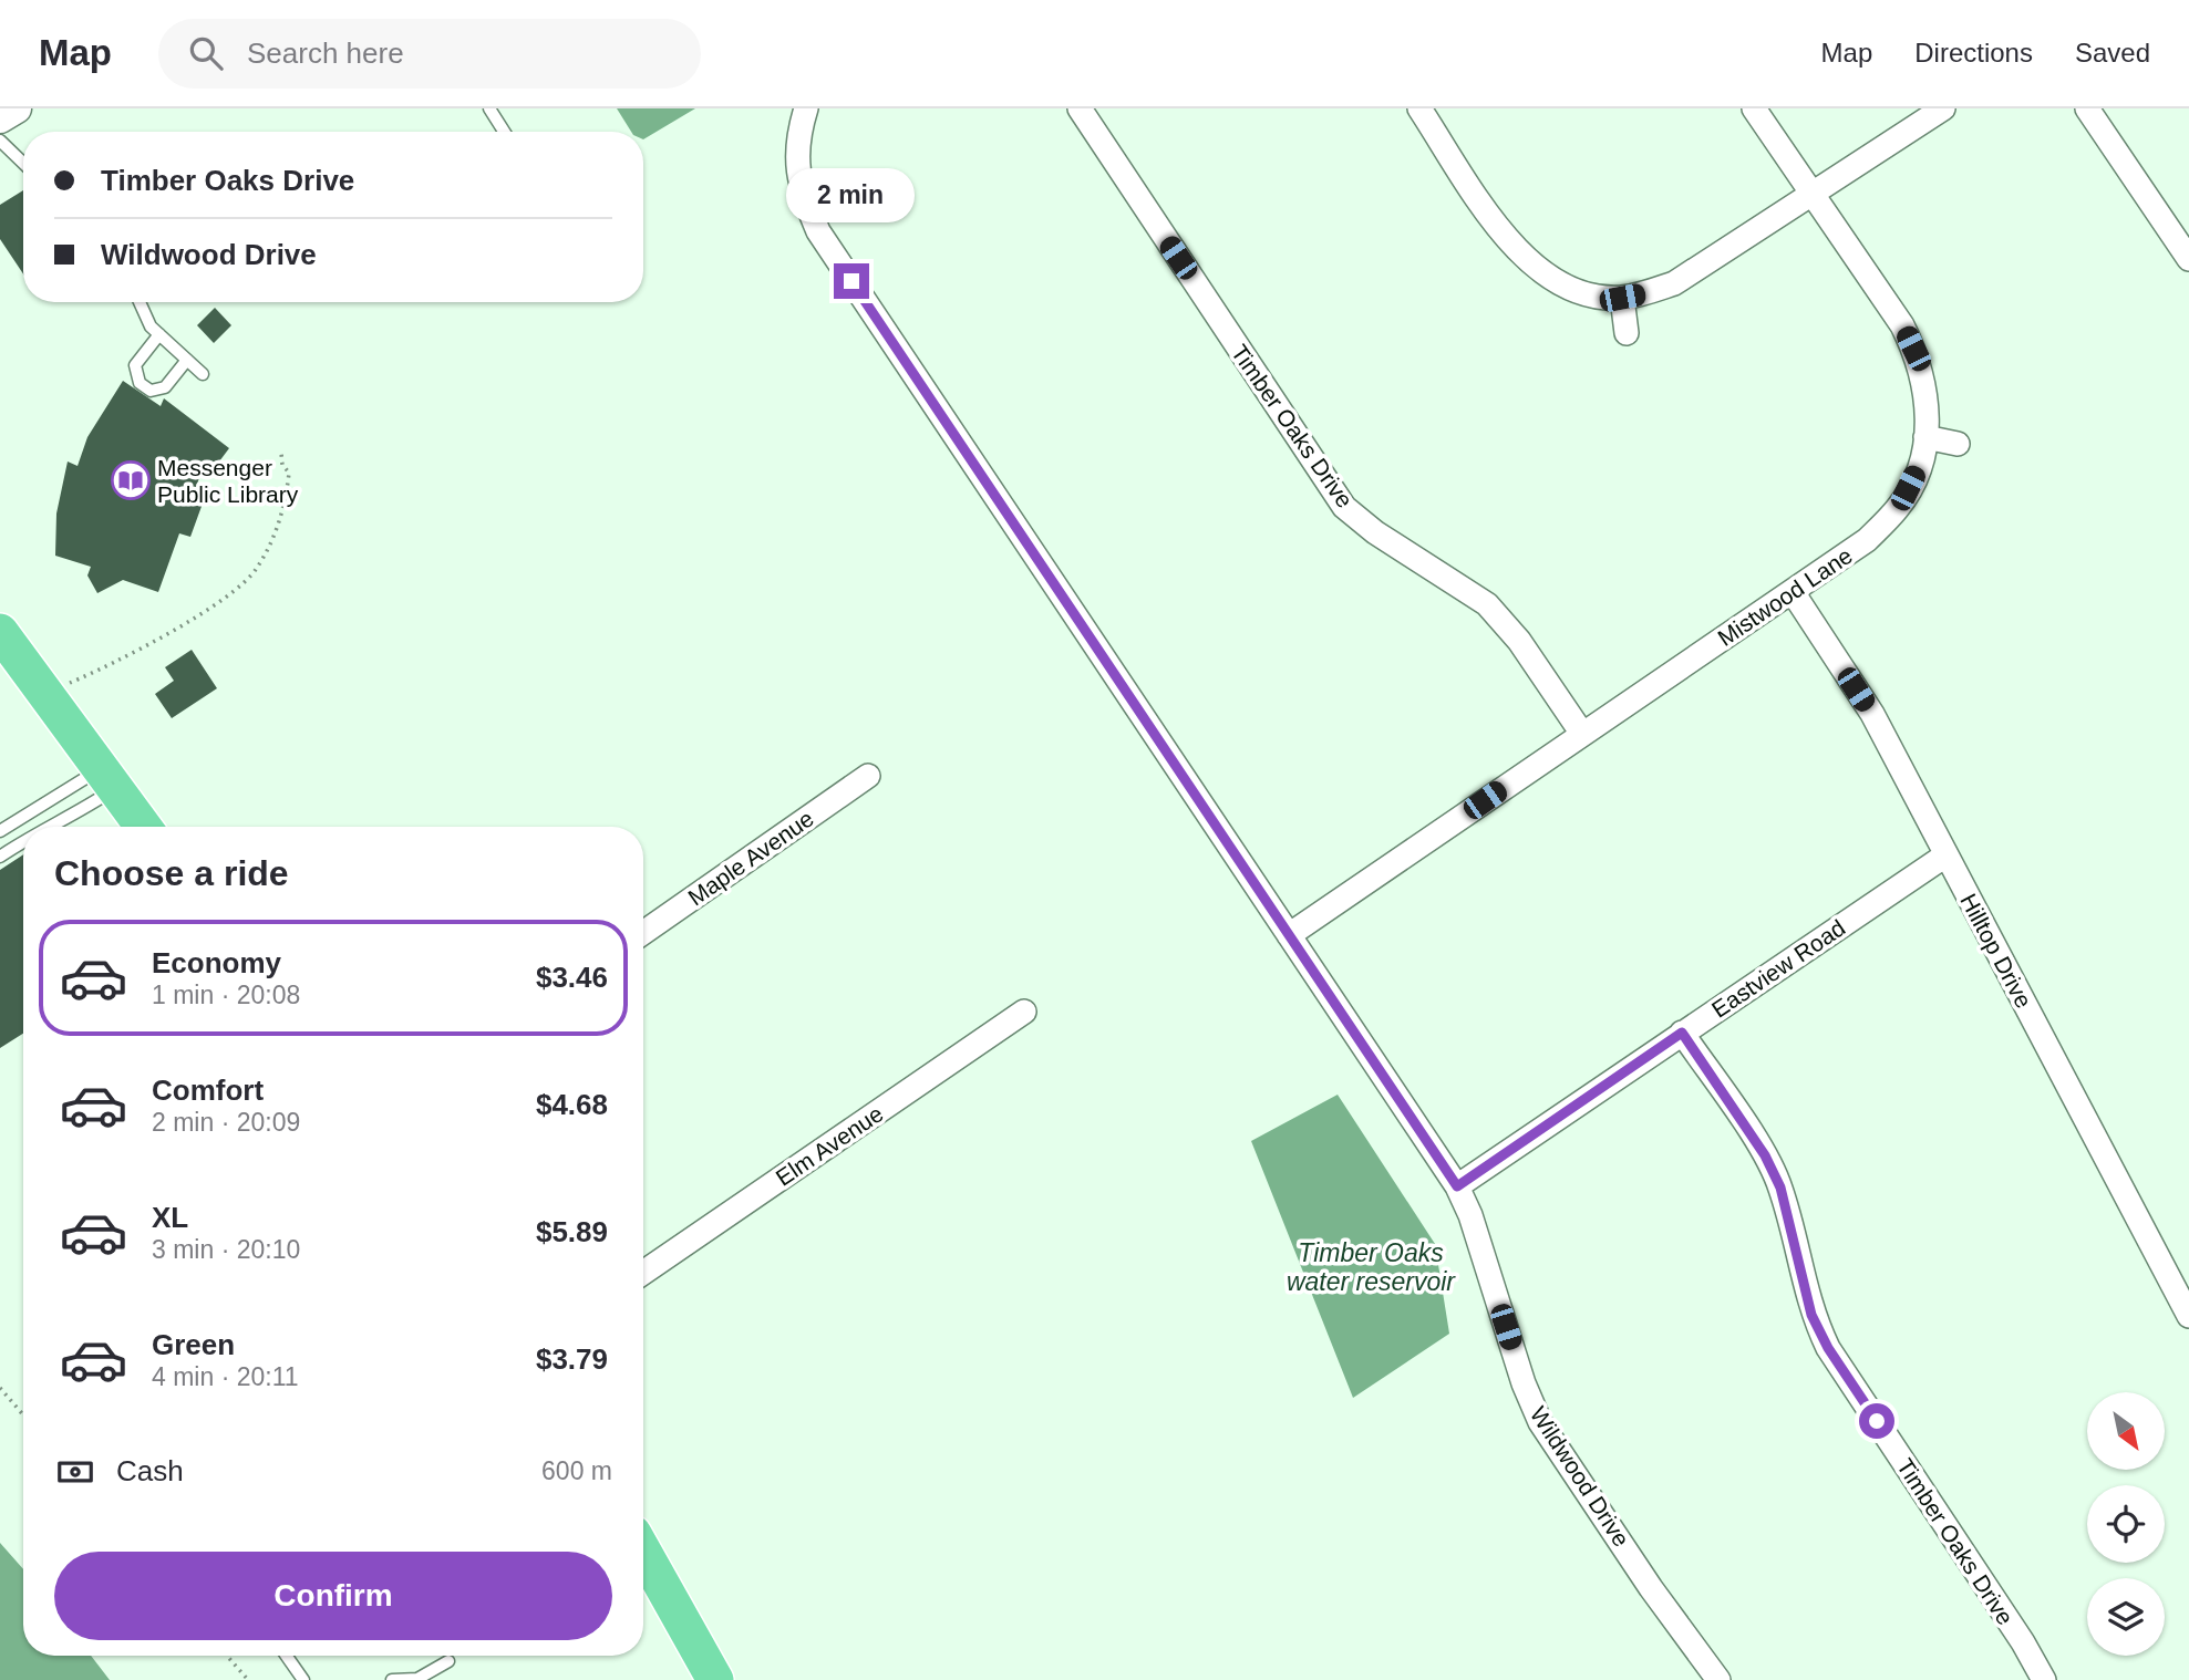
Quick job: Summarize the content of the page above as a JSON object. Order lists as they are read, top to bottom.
{
  "streets": {
    "street": [
      "Timber Oaks Drive",
      "Mistwood Lane",
      "Maple Avenue",
      "Hilltop Drive",
      "Eastview Road",
      "Elm Avenue",
      "Wildwood Drive"
    ]
  },
  "crossings": [
    ["Timber Oaks Drive", "Mistwood Lane"],
    ["Timber Oaks Drive", "Eastview Road"],
    ["Mistwood Lane", "Hilltop Drive"],
    ["Mistwood Lane", "Wildwood Drive"],
    ["Hilltop Drive", "Eastview Road"],
    ["Eastview Road", "Wildwood Drive"]
  ],
  "water": ["Timber Oaks water reservoir"],
  "places": {
    "library": ["Messenger Public Library"]
  },
  "north": "bottom right",
  "page": {
    "header": "Map",
    "search": "Search here",
    "nav": ["Map", "Directions", "Saved"],
    "banner": ["Timber Oaks Drive", "Wildwood Drive"],
    "bubble": "2 min",
    "heading": "Choose a ride",
    "list": [
      {
        "name": "Economy",
        "note": "1 min · 20:08",
        "value": "$3.46"
      },
      {
        "name": "Comfort",
        "note": "2 min · 20:09",
        "value": "$4.68"
      },
      {
        "name": "XL",
        "note": "3 min · 20:10",
        "value": "$5.89"
      },
      {
        "name": "Green",
        "note": "4 min · 20:11",
        "value": "$3.79"
      }
    ],
    "pay": ["Cash", "600 m"],
    "buttons": "Confirm"
  }
}
